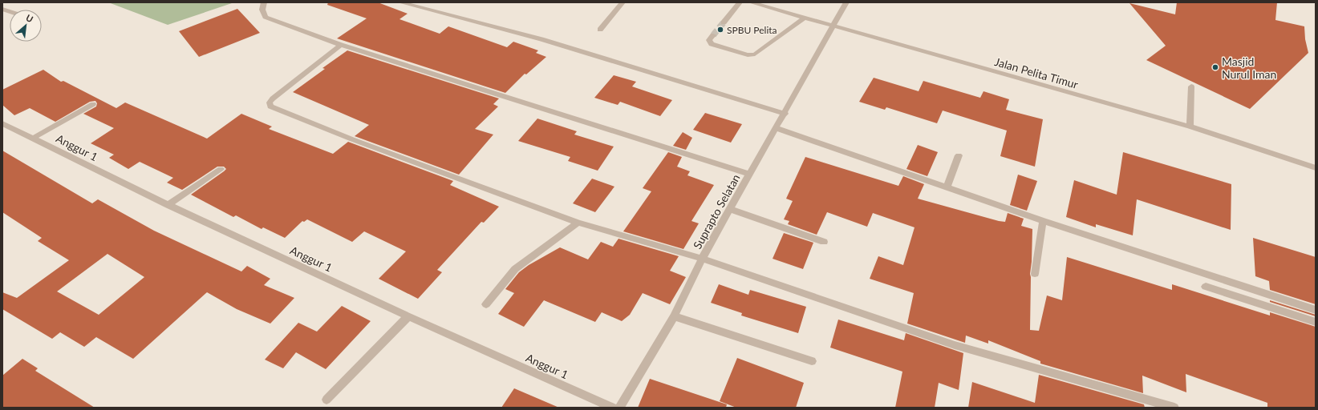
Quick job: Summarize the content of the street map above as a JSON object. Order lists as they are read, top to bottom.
{
  "streets": {
    "street": ["Jalan Pelita Timur", "Anggur 1", "Suprapto Selatan"]
  },
  "crossings": [
    ["Jalan Pelita Timur", "Suprapto Selatan"]
  ],
  "places": ["SPBU Pelita", "Masjid Nurul Iman"],
  "north": "top right"
}
